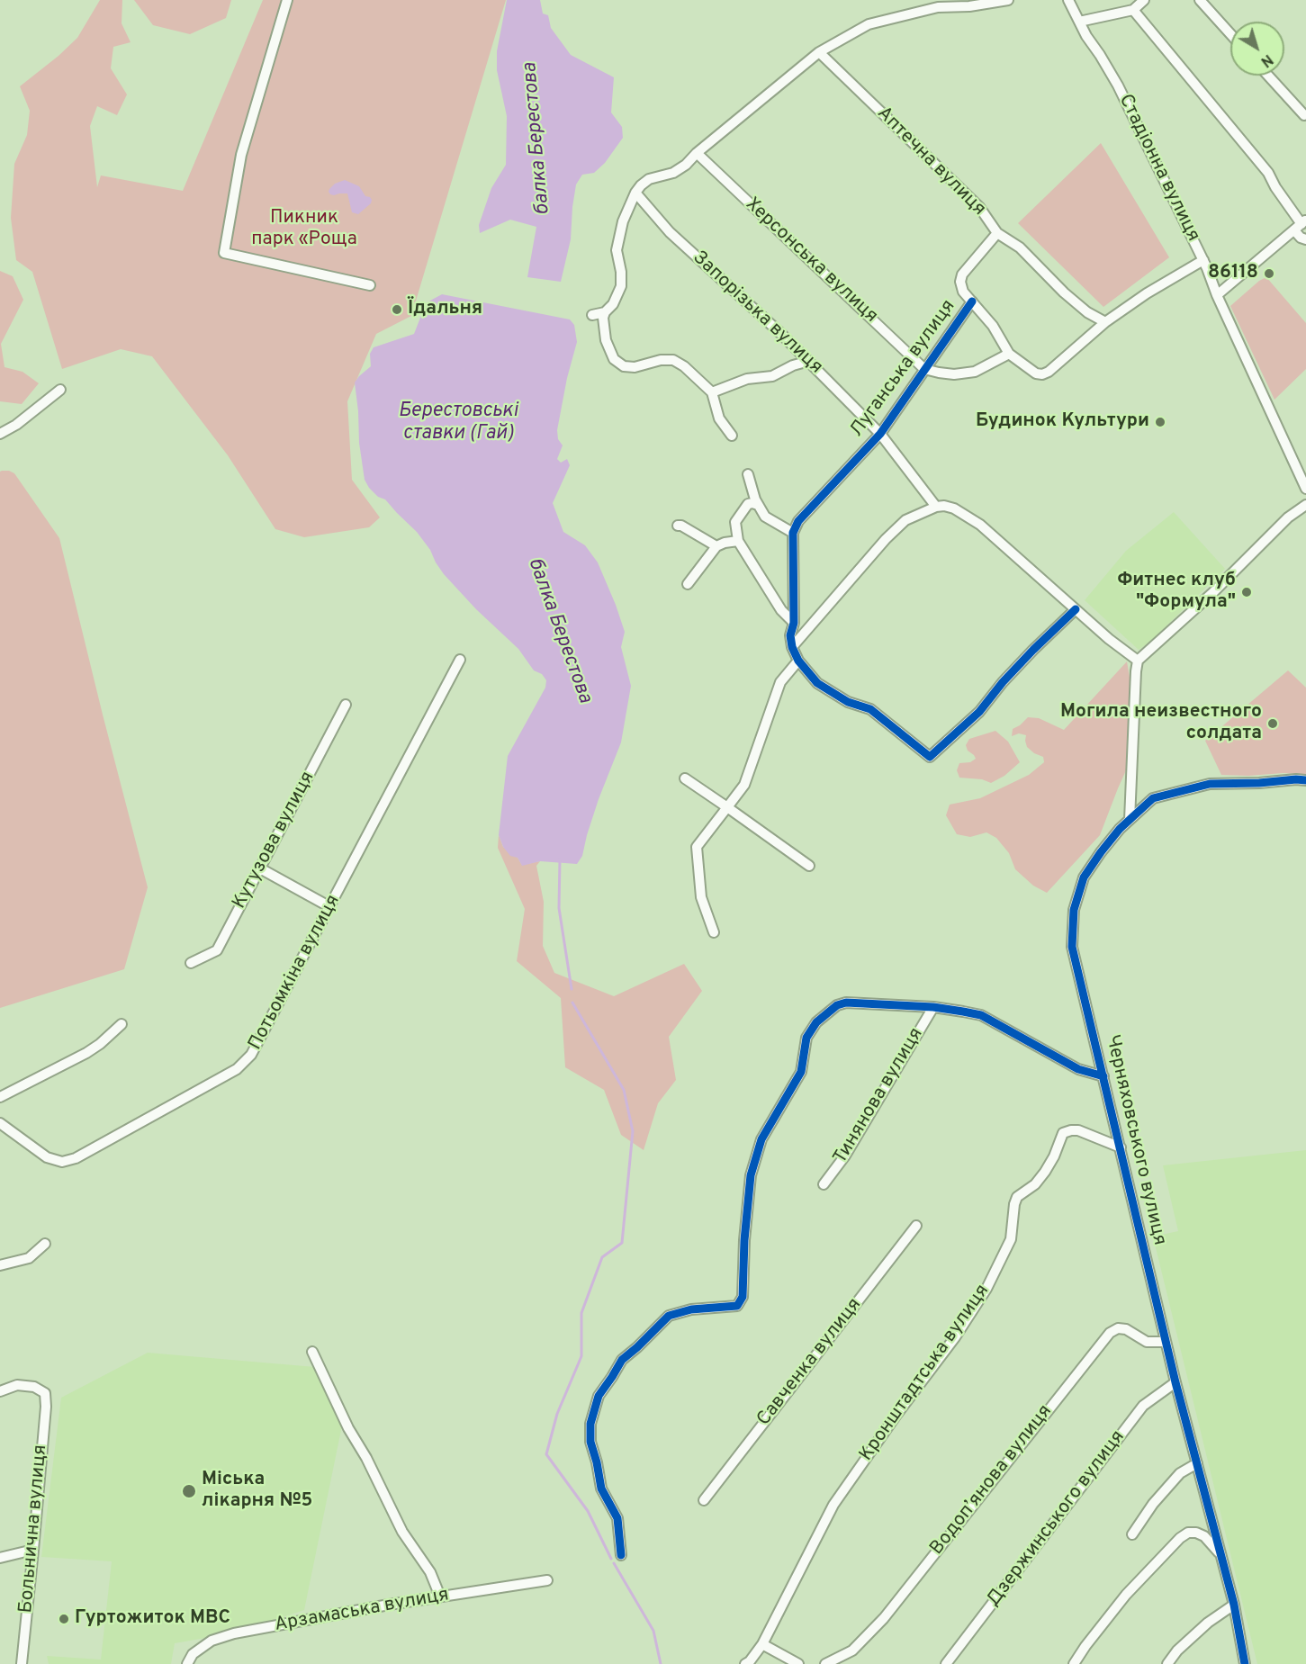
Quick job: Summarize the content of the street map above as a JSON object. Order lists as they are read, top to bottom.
{
  "streets": {
    "street": [
      "Аптечна вулиця",
      "Стадіонна вулиця",
      "Херсонська вулиця",
      "Запорізька вулиця",
      "Луганська вулиця",
      "Кутузова вулиця",
      "Потьомкіна вулиця",
      "Тинянова вулиця",
      "Черняховського вулиця",
      "Савченка вулиця",
      "Кронштадтська вулиця",
      "Водоп’янова вулиця",
      "Дзержинського вулиця",
      "Больнична вулиця",
      "Арзамаська вулиця"
    ]
  },
  "crossings": [
    ["Херсонська вулиця", "Луганська вулиця"],
    ["Запорізька вулиця", "Луганська вулиця"],
    ["Черняховського вулиця", "Кронштадтська вулиця"],
    ["Черняховського вулиця", "Водоп’янова вулиця"],
    ["Черняховського вулиця", "Дзержинського вулиця"]
  ],
  "water": ["балка Берестова", "Берестовські ставки (Гай)"],
  "parks": ["Пикник парк «Роща"],
  "places": [
    "86118",
    "Їдальня",
    "Будинок Культури",
    "Фитнес клуб \"Формула\"",
    "Могила неизвестного солдата",
    "Міська лікарня №5",
    "Гуртожиток МВС"
  ],
  "north": "bottom right"
}
